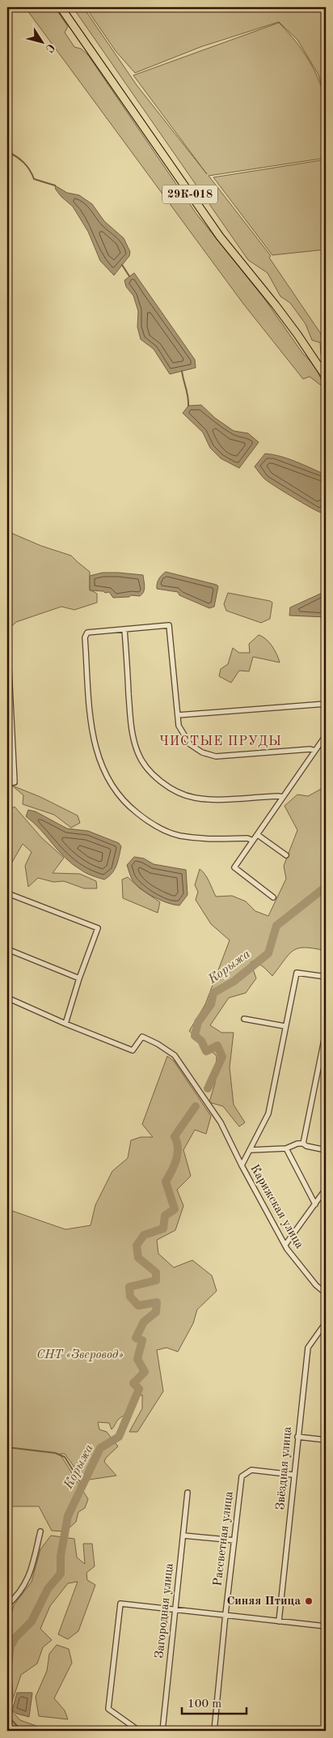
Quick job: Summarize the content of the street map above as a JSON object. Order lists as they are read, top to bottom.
{
  "streets": {
    "main road": ["29К-018"],
    "street": [
      "Карижская улица",
      "Звёздная улица",
      "Рассветная улица",
      "Загородная улица"
    ]
  },
  "crossings": [
    ["Звёздная улица", "Рассветная улица"]
  ],
  "districts": ["ЧИСТЫЕ ПРУДЫ"],
  "water": ["Корыжа"],
  "parks": ["СНТ «Зверовод»"],
  "places": ["Синяя Птица"],
  "scale_bar": "100 m",
  "north": "bottom right"
}
